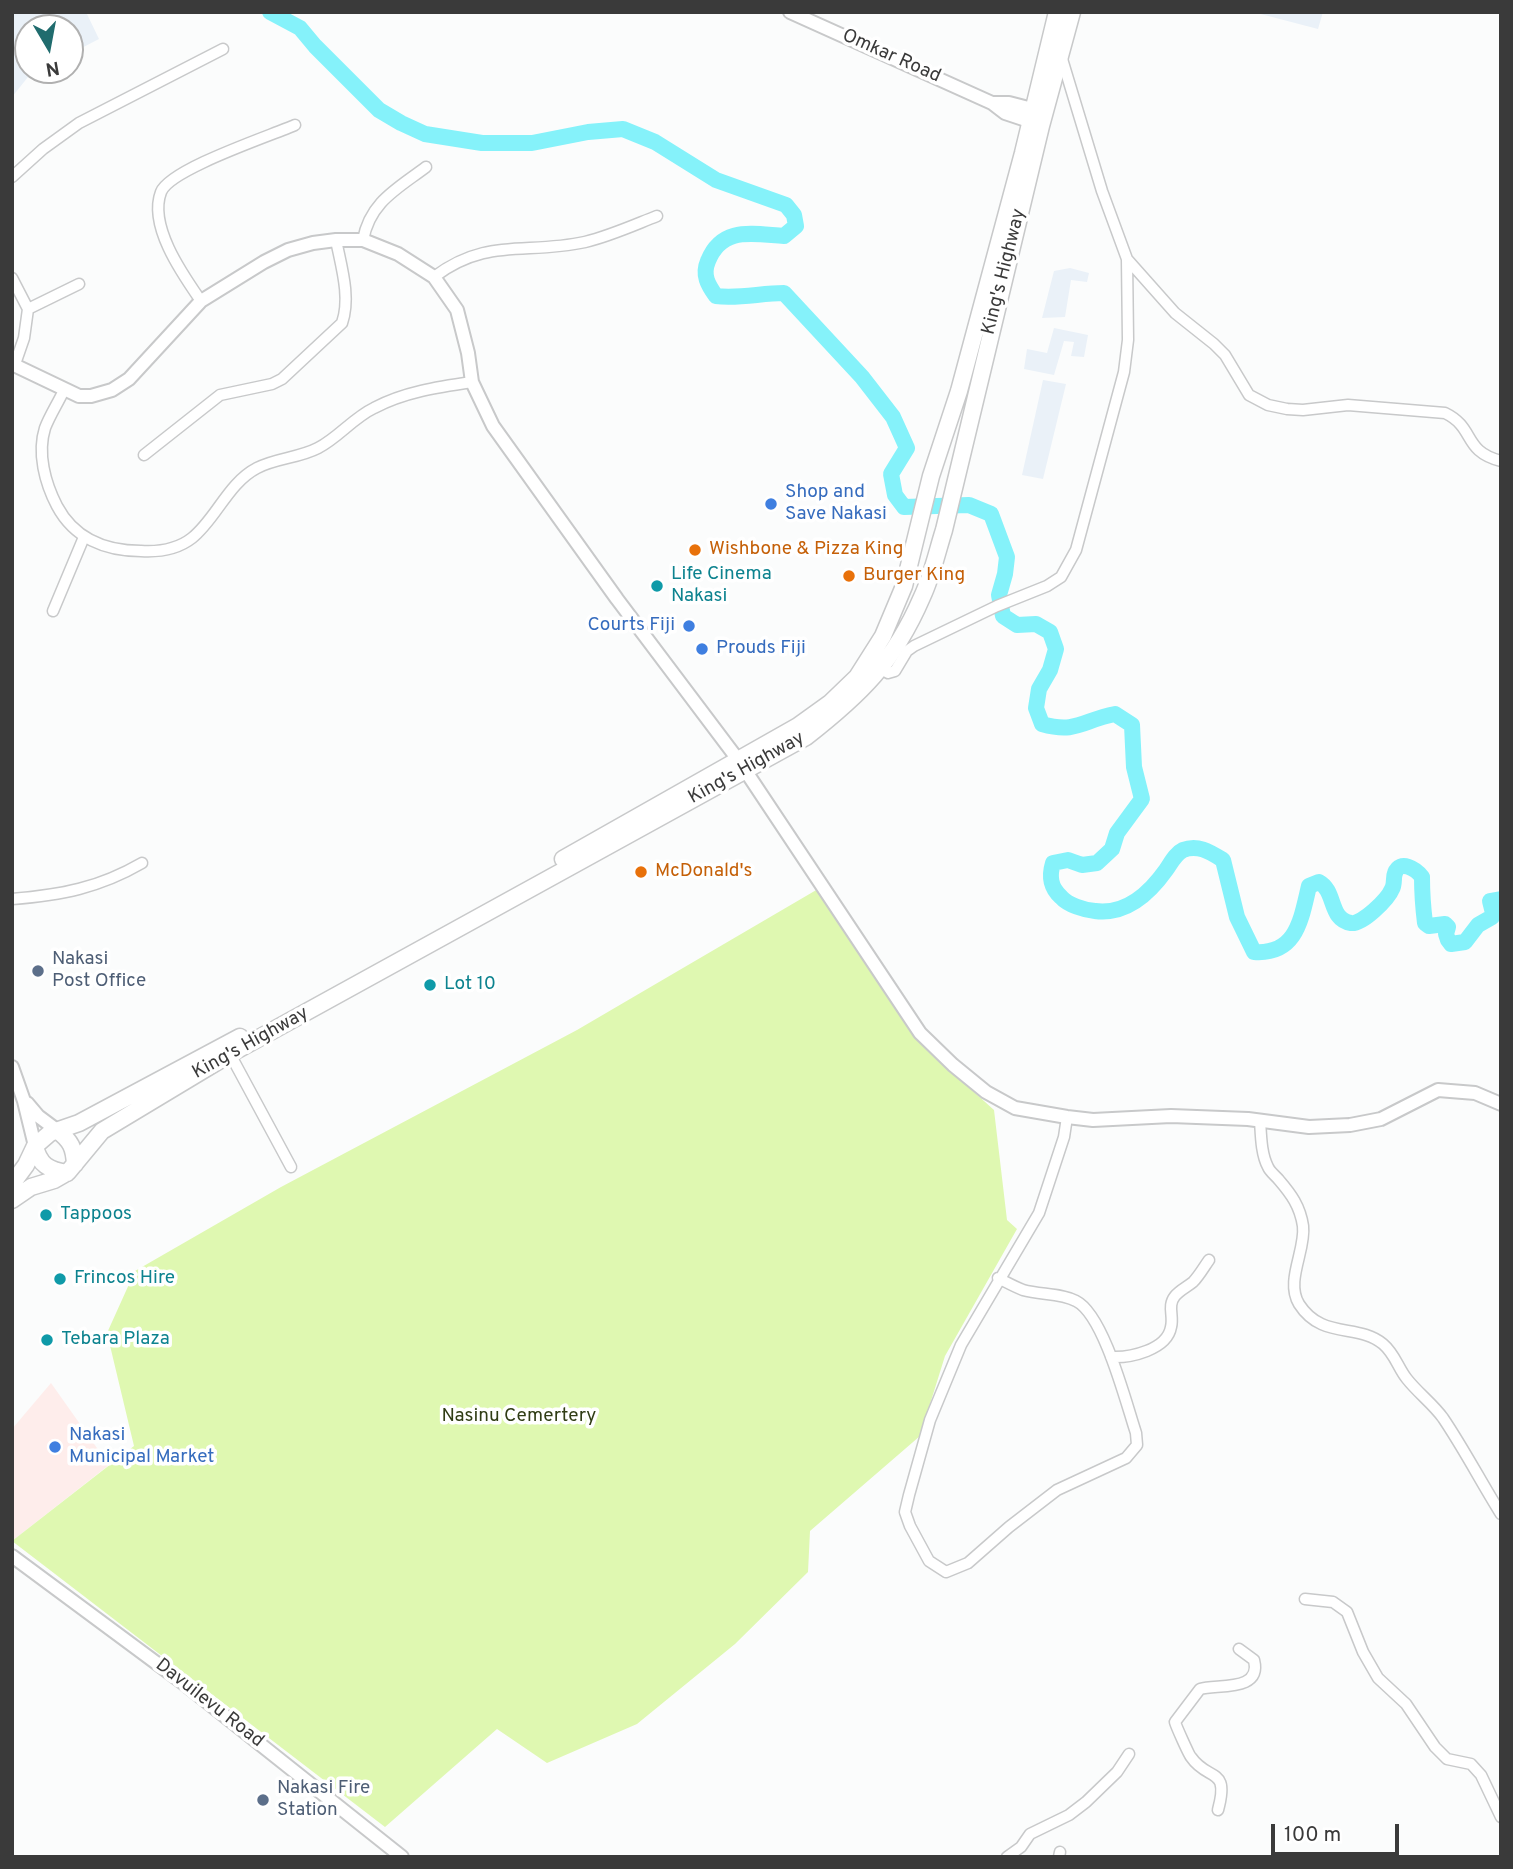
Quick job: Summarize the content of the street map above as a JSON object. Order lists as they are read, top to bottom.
{
  "streets": {
    "highway": ["King's Highway"],
    "street": ["Omkar Road", "Davuilevu Road"]
  },
  "crossings": [
    ["Omkar Road", "King's Highway"]
  ],
  "parks": ["Nasinu Cemertery"],
  "places": [
    "Shop and Save Nakasi",
    "Wishbone & Pizza King",
    "Burger King",
    "Life Cinema Nakasi",
    "Courts Fiji",
    "Prouds Fiji",
    "McDonald's",
    "Nakasi Post Office",
    "Lot 10",
    "Tappoos",
    "Frincos Hire",
    "Tebara Plaza",
    "Nakasi Municipal Market",
    "Nakasi Fire Station"
  ],
  "scale_bar": "100 m",
  "north": "bottom"
}
